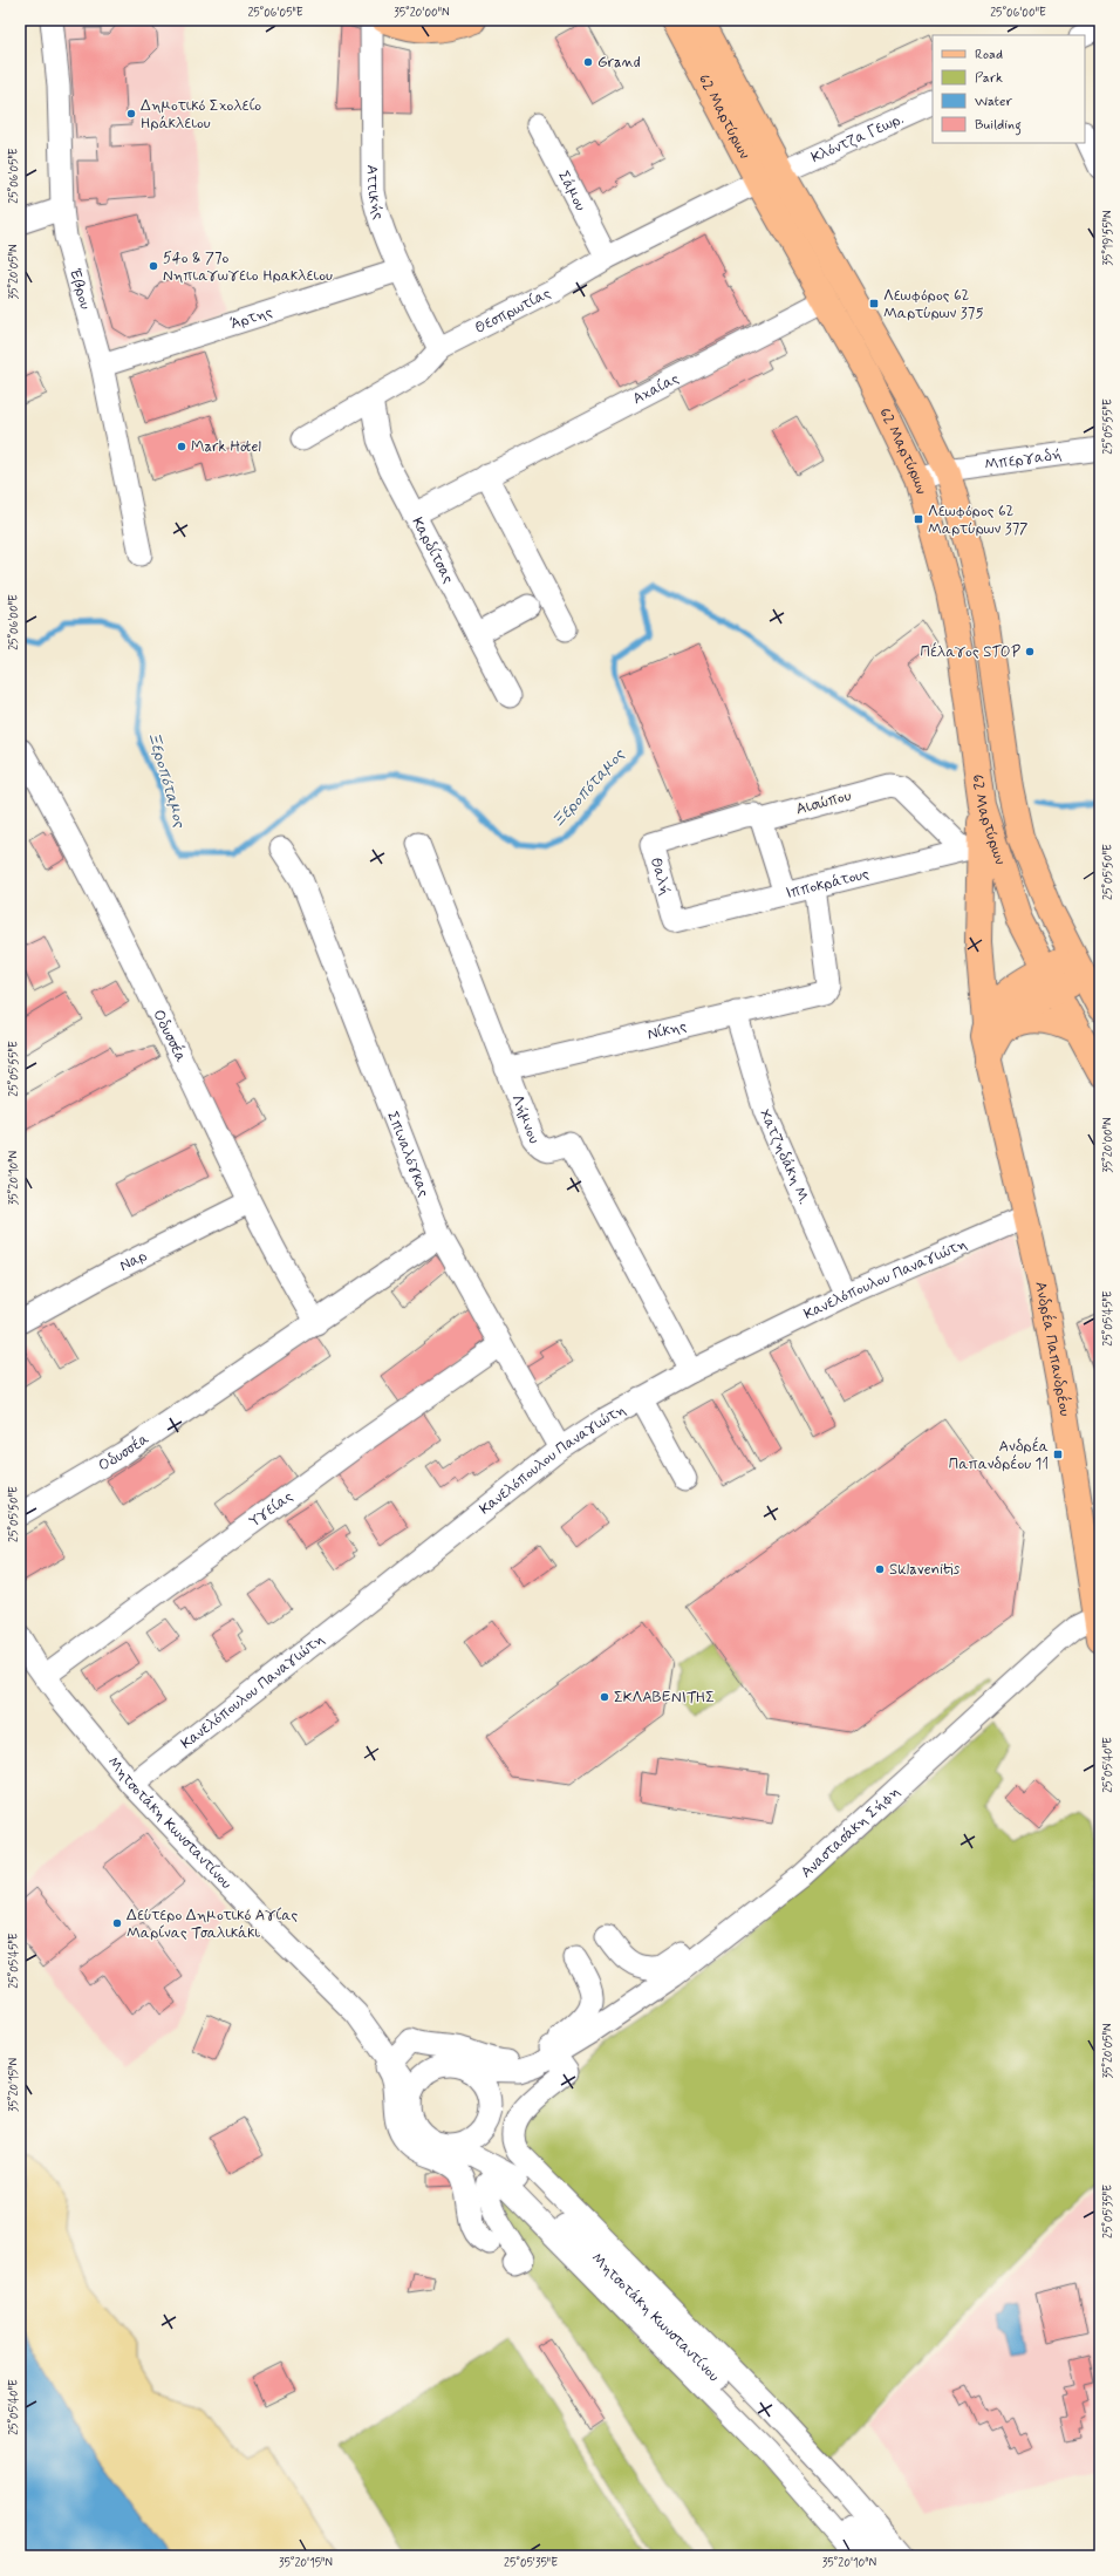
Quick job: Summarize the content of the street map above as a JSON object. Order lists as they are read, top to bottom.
{
  "streets": {
    "main road": ["62 Μαρτύρων", "Ανδρέα Παπανδρέου"],
    "street": [
      "Κλόντζα Γεωρ.",
      "Αττικής",
      "Σάμου",
      "Έβρου",
      "Θεσπρωτίας",
      "Άρτης",
      "Αχαίας",
      "Μπεργαδή",
      "Καρδίτσας",
      "Αισώπου",
      "Θαλή",
      "Ιπποκράτους",
      "Νίκης",
      "Οδυσσέα",
      "Λήμνου",
      "Σπιναλόγκας",
      "Χατζηδάκη Μ.",
      "Ναρ",
      "Κανελόπουλου Παναγιώτη",
      "Υγείας",
      "Μητσοτάκη Κωνσταντίνου",
      "Αναστασάκη Σήφη"
    ]
  },
  "crossings": [
    ["62 Μαρτύρων", "Κλόντζα Γεωρ."],
    ["62 Μαρτύρων", "Θεσπρωτίας"],
    ["62 Μαρτύρων", "Αχαίας"],
    ["62 Μαρτύρων", "Μπεργαδή"],
    ["62 Μαρτύρων", "Ανδρέα Παπανδρέου"],
    ["Αττικής", "Θεσπρωτίας"],
    ["Αττικής", "Άρτης"],
    ["Σάμου", "Θεσπρωτίας"],
    ["Έβρου", "Άρτης"],
    ["Θεσπρωτίας", "Καρδίτσας"],
    ["Αχαίας", "Καρδίτσας"],
    ["Αισώπου", "Θαλή"],
    ["Αισώπου", "Ιπποκράτους"],
    ["Θαλή", "Ιπποκράτους"],
    ["Ιπποκράτους", "Νίκης"],
    ["Νίκης", "Λήμνου"],
    ["Νίκης", "Χατζηδάκη Μ."],
    ["Οδυσσέα", "Σπιναλόγκας"],
    ["Οδυσσέα", "Ναρ"],
    ["Λήμνου", "Κανελόπουλου Παναγιώτη"],
    ["Σπιναλόγκας", "Κανελόπουλου Παναγιώτη"],
    ["Σπιναλόγκας", "Υγείας"],
    ["Χατζηδάκη Μ.", "Κανελόπουλου Παναγιώτη"],
    ["Κανελόπουλου Παναγιώτη", "Ανδρέα Παπανδρέου"],
    ["Κανελόπουλου Παναγιώτη", "Μητσοτάκη Κωνσταντίνου"],
    ["Ανδρέα Παπανδρέου", "Αναστασάκη Σήφη"],
    ["Υγείας", "Μητσοτάκη Κωνσταντίνου"]
  ],
  "water": ["Ξεροπόταμος"],
  "places": {
    "other": [
      "Grand",
      "Δημοτικό Σχολείο Ηράκλειου",
      "54ο & 77ο Νηπιαγωγειο Ηρακλειου",
      "Mark Hotel",
      "Πέλαγος STOP",
      "Sklavenitis",
      "ΣΚΛΑΒΕΝΙΤΗΣ",
      "Δεύτερο Δημοτικό Αγίας Μαρίνας Τσαλικάκι"
    ],
    "transit": ["Λεωφόρος 62 Μαρτύρων 375", "Λεωφόρος 62 Μαρτύρων 377", "Ανδρέα Παπανδρέου 11"]
  },
  "legend": [
    "Road",
    "Park",
    "Water",
    "Building"
  ],
  "coordinates": [
    "25°06'05\"E",
    "35°20'00\"N",
    "25°06'00\"E",
    "35°19'55\"N",
    "35°20'05\"N",
    "25°05'55\"E",
    "25°05'50\"E",
    "35°20'10\"N",
    "25°05'45\"E",
    "25°05'40\"E",
    "35°20'15\"N",
    "25°05'35\"E"
  ]
}
